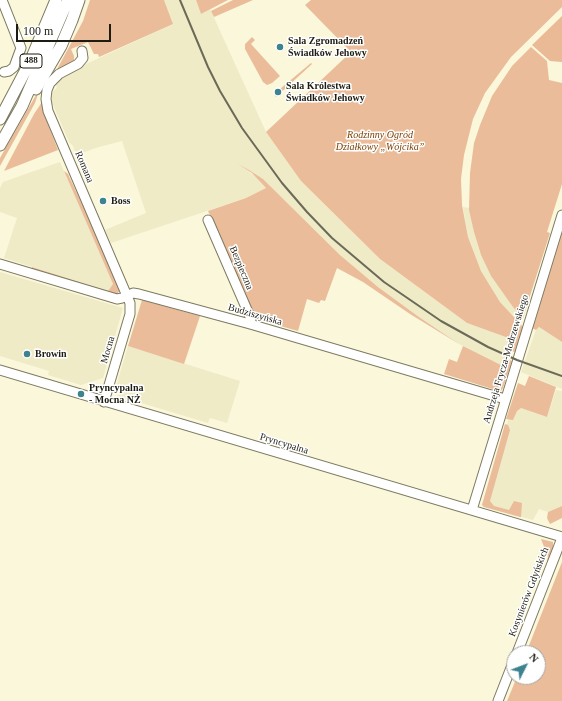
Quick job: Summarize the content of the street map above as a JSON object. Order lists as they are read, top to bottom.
{
  "streets": {
    "main road": ["488"],
    "street": [
      "Romana",
      "Bezpieczna",
      "Budziszyńska",
      "Mocna",
      "Andrzeja Frycza-Modrzewskiego",
      "Pryncypalna",
      "Kosynierów Gdyńskich"
    ]
  },
  "crossings": [
    ["Romana", "Budziszyńska"],
    ["Romana", "Mocna"],
    ["Bezpieczna", "Budziszyńska"],
    ["Budziszyńska", "Mocna"],
    ["Budziszyńska", "Andrzeja Frycza-Modrzewskiego"],
    ["Mocna", "Pryncypalna"],
    ["Andrzeja Frycza-Modrzewskiego", "Pryncypalna"],
    ["Pryncypalna", "Kosynierów Gdyńskich"]
  ],
  "parks": ["Rodzinny Ogród Działkowy „Wójcika”"],
  "places": [
    "Sala Zgromadzeń Świadków Jehowy",
    "Sala Królestwa Świadków Jehowy",
    "Boss",
    "Browin",
    "Pryncypalna - Mocna NŻ"
  ],
  "scale_bar": "100 m",
  "north": "top right"
}
